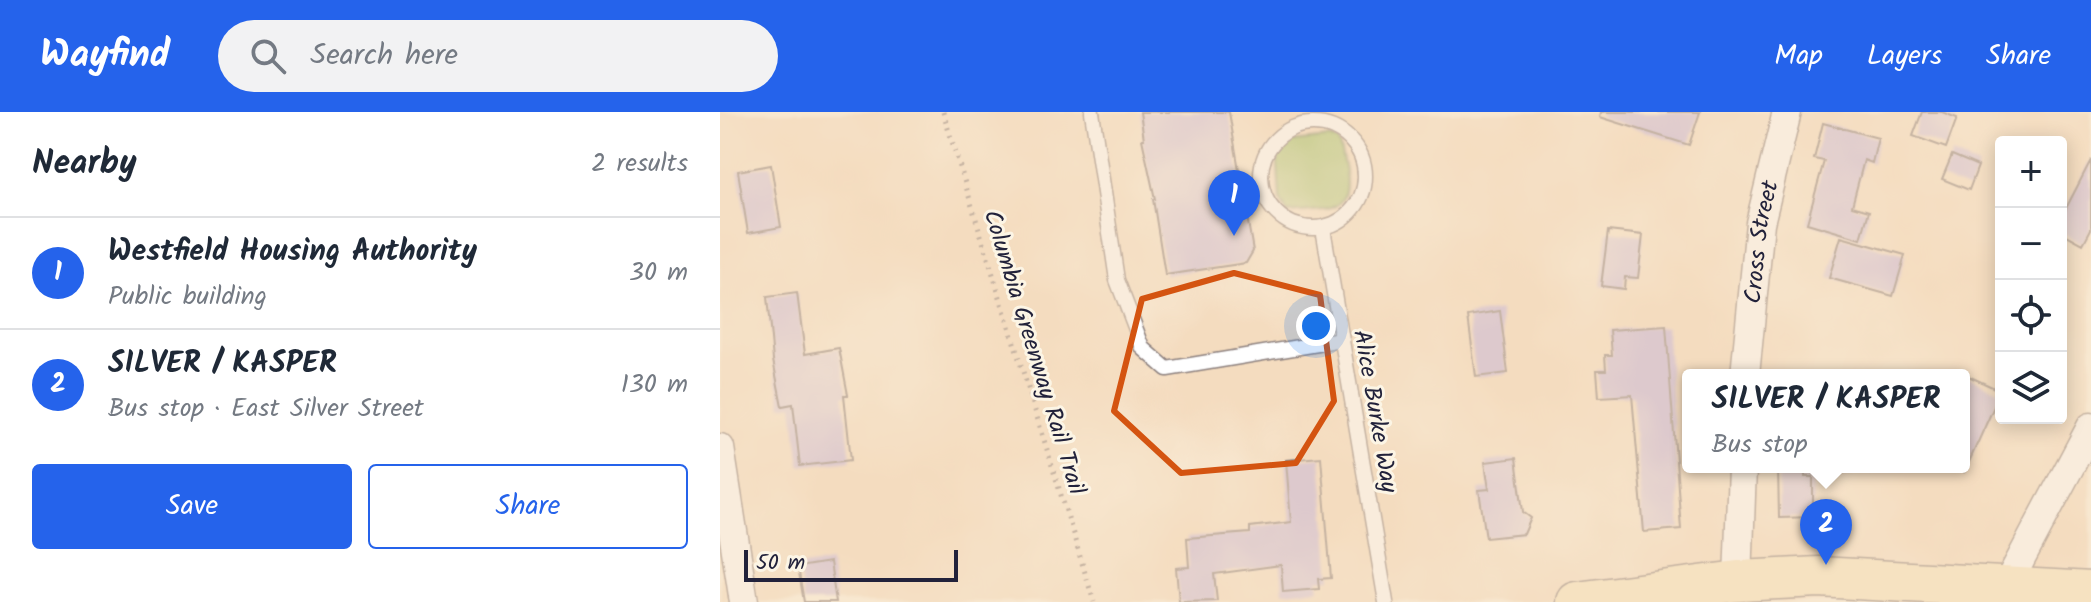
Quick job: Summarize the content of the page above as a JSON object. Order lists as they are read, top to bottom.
{
  "streets": {
    "street": ["Cross Street"],
    "lane": ["Alice Burke Way"],
    "path": ["Columbia Greenway Rail Trail"]
  },
  "scale_bar": "50 m",
  "page": {
    "header": "Wayfind",
    "search": "Search here",
    "nav": ["Map", "Layers", "Share"],
    "heading": ["Nearby", "2 results"],
    "map_buttons": ["+", "−"],
    "pins": ["1", "2"],
    "list": [
      {
        "mark": "1",
        "name": "Westfield Housing Authority",
        "note": "Public building",
        "value": "30 m"
      },
      {
        "mark": "2",
        "name": "SILVER / KASPER",
        "note": "Bus stop · East Silver Street",
        "value": "130 m"
      }
    ],
    "popup": ["SILVER / KASPER", "Bus stop"],
    "buttons": ["Save", "Share"],
    "scale": "50 m"
  }
}
